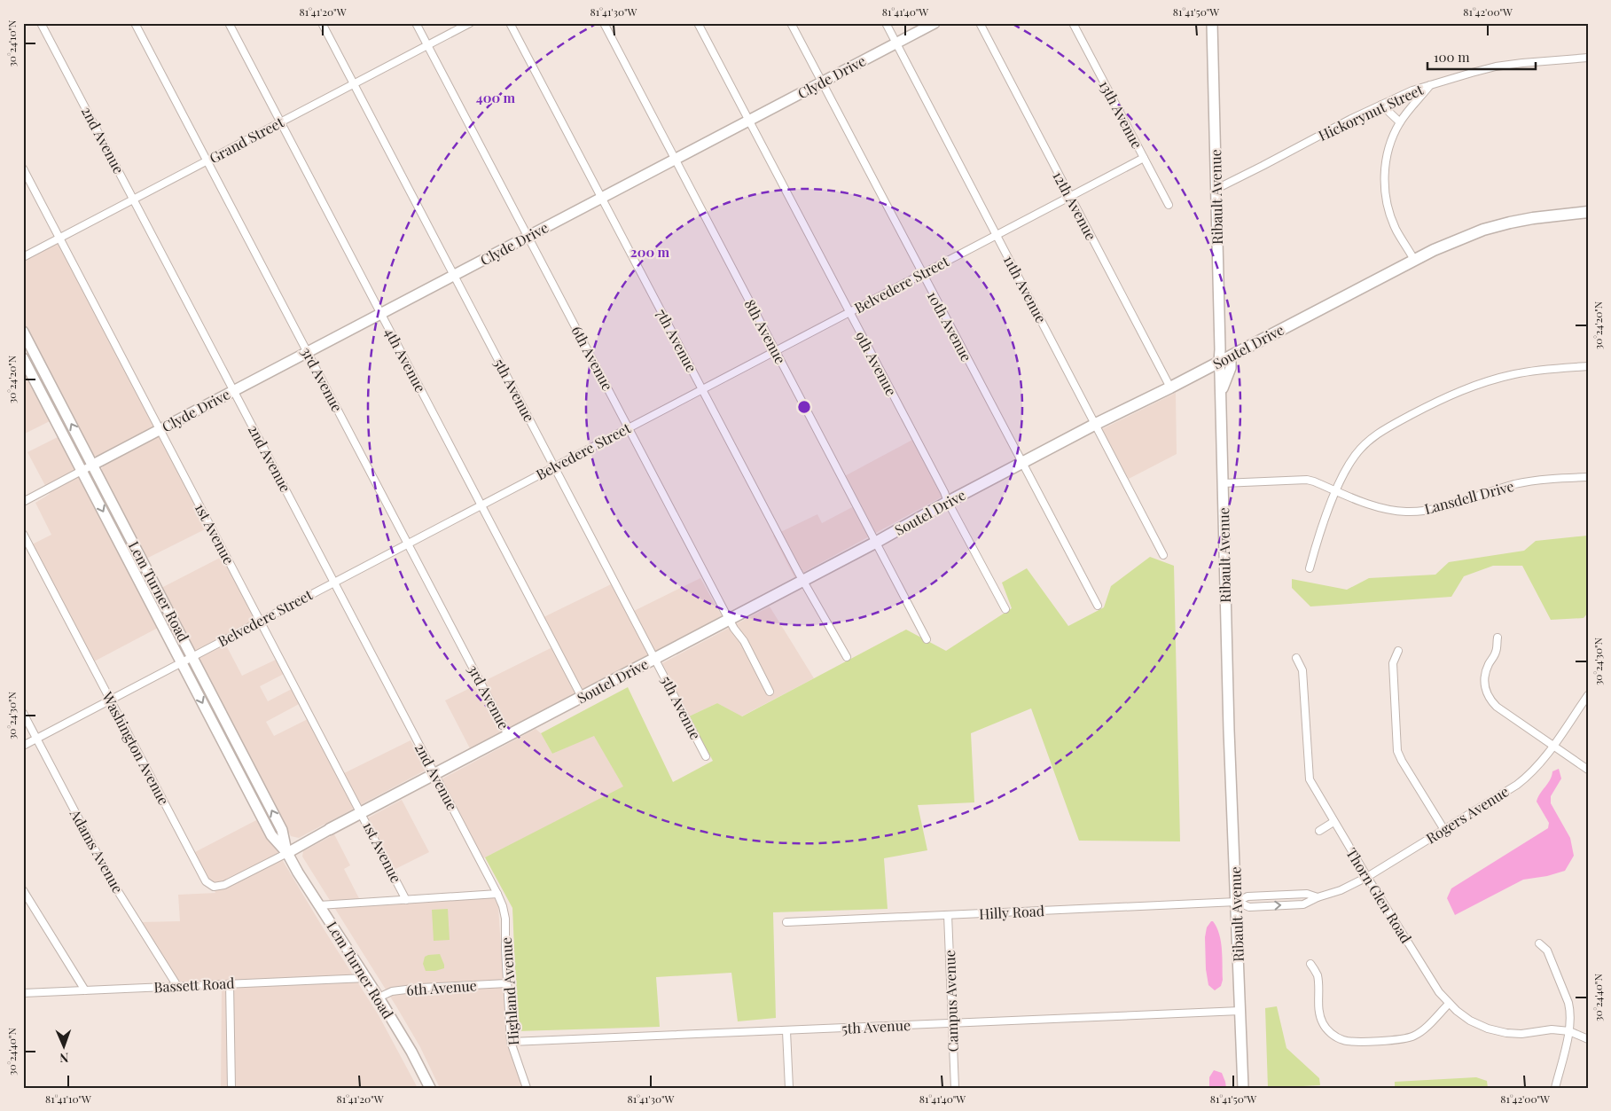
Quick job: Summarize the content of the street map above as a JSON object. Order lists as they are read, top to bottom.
{
  "streets": {
    "main road": ["Soutel Drive"],
    "street": [
      "Clyde Drive",
      "Hickorynut Street",
      "13th Avenue",
      "2nd Avenue",
      "Grand Street",
      "Ribault Avenue",
      "12th Avenue",
      "Belvedere Street",
      "11th Avenue",
      "10th Avenue",
      "8th Avenue",
      "7th Avenue",
      "6th Avenue",
      "4th Avenue",
      "9th Avenue",
      "3rd Avenue",
      "5th Avenue",
      "Lansdell Drive",
      "1st Avenue",
      "Lem Turner Road",
      "Washington Avenue",
      "Rogers Avenue",
      "Adams Avenue",
      "Thorn Glen Road",
      "Hilly Road",
      "Bassett Road",
      "Highland Avenue",
      "Campus Avenue"
    ]
  },
  "crossings": [
    ["Clyde Drive", "2nd Avenue"],
    ["Clyde Drive", "11th Avenue"],
    ["Clyde Drive", "10th Avenue"],
    ["Clyde Drive", "8th Avenue"],
    ["Clyde Drive", "7th Avenue"],
    ["Clyde Drive", "6th Avenue"],
    ["Clyde Drive", "4th Avenue"],
    ["Clyde Drive", "9th Avenue"],
    ["Clyde Drive", "3rd Avenue"],
    ["Clyde Drive", "5th Avenue"],
    ["Clyde Drive", "1st Avenue"],
    ["Clyde Drive", "Lem Turner Road"],
    ["Hickorynut Street", "Ribault Avenue"],
    ["13th Avenue", "Belvedere Street"],
    ["2nd Avenue", "Grand Street"],
    ["2nd Avenue", "Belvedere Street"],
    ["2nd Avenue", "Soutel Drive"],
    ["2nd Avenue", "Highland Avenue"],
    ["Grand Street", "6th Avenue"],
    ["Grand Street", "4th Avenue"],
    ["Grand Street", "3rd Avenue"],
    ["Grand Street", "5th Avenue"],
    ["Grand Street", "1st Avenue"],
    ["Ribault Avenue", "Soutel Drive"],
    ["Ribault Avenue", "5th Avenue"],
    ["Ribault Avenue", "Lansdell Drive"],
    ["Ribault Avenue", "Rogers Avenue"],
    ["Ribault Avenue", "Hilly Road"],
    ["12th Avenue", "Belvedere Street"],
    ["12th Avenue", "Soutel Drive"],
    ["Belvedere Street", "11th Avenue"],
    ["Belvedere Street", "10th Avenue"],
    ["Belvedere Street", "8th Avenue"],
    ["Belvedere Street", "7th Avenue"],
    ["Belvedere Street", "6th Avenue"],
    ["Belvedere Street", "4th Avenue"],
    ["Belvedere Street", "9th Avenue"],
    ["Belvedere Street", "3rd Avenue"],
    ["Belvedere Street", "5th Avenue"],
    ["Belvedere Street", "1st Avenue"],
    ["Belvedere Street", "Lem Turner Road"],
    ["Belvedere Street", "Washington Avenue"],
    ["Belvedere Street", "Adams Avenue"],
    ["11th Avenue", "Soutel Drive"],
    ["10th Avenue", "Soutel Drive"],
    ["8th Avenue", "Soutel Drive"],
    ["7th Avenue", "Soutel Drive"],
    ["Soutel Drive", "6th Avenue"],
    ["Soutel Drive", "4th Avenue"],
    ["Soutel Drive", "9th Avenue"],
    ["Soutel Drive", "3rd Avenue"],
    ["Soutel Drive", "5th Avenue"],
    ["Soutel Drive", "1st Avenue"],
    ["Soutel Drive", "Lem Turner Road"],
    ["Soutel Drive", "Washington Avenue"],
    ["6th Avenue", "Lem Turner Road"],
    ["6th Avenue", "Highland Avenue"],
    ["5th Avenue", "Highland Avenue"],
    ["5th Avenue", "Campus Avenue"],
    ["Lem Turner Road", "Washington Avenue"],
    ["Lem Turner Road", "Bassett Road"],
    ["Rogers Avenue", "Thorn Glen Road"],
    ["Rogers Avenue", "Hilly Road"],
    ["Adams Avenue", "Bassett Road"],
    ["Hilly Road", "Campus Avenue"]
  ],
  "scale_bar": "100 m",
  "north": "bottom",
  "coordinates": [
    "81°41'20\"W",
    "81°41'30\"W",
    "81°41'40\"W",
    "81°41'50\"W",
    "81°42'00\"W",
    "30°24'10\"N",
    "30°24'20\"N",
    "30°24'30\"N",
    "30°24'40\"N",
    "81°41'10\"W"
  ],
  "rings": ["400 m", "200 m"]
}
